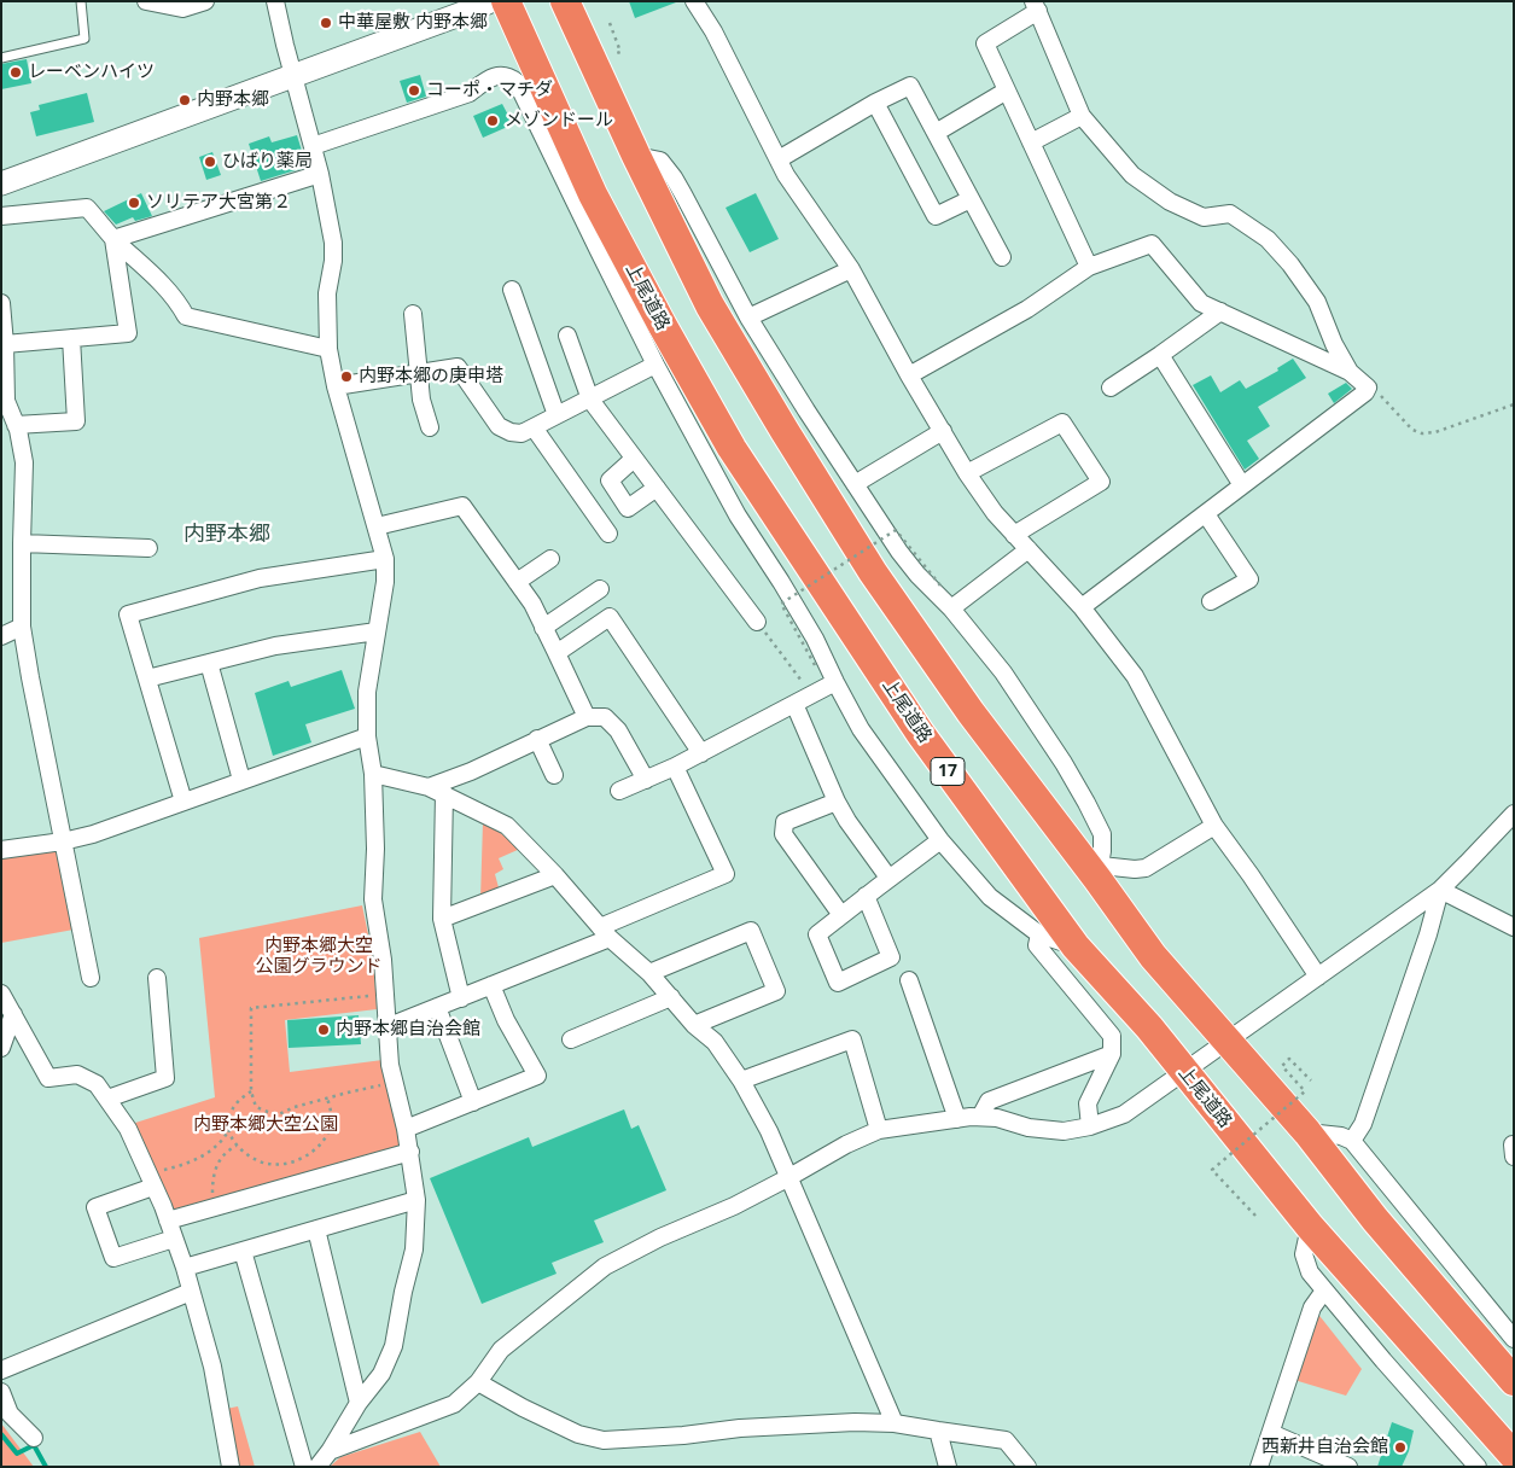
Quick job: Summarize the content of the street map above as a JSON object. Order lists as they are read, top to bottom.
{
  "streets": {
    "highway": ["上尾道路", "17"]
  },
  "districts": ["内野本郷"],
  "parks": ["内野本郷大空 公園グラウンド", "内野本郷大空公園"],
  "places": [
    "中華屋敷 内野本郷",
    "レーベンハイツ",
    "コーポ・マチダ",
    "内野本郷",
    "メゾンドール",
    "ひばり薬局",
    "ソリテア大宮第２",
    "内野本郷の庚申塔",
    "内野本郷自治会館",
    "西新井自治会館"
  ]
}
